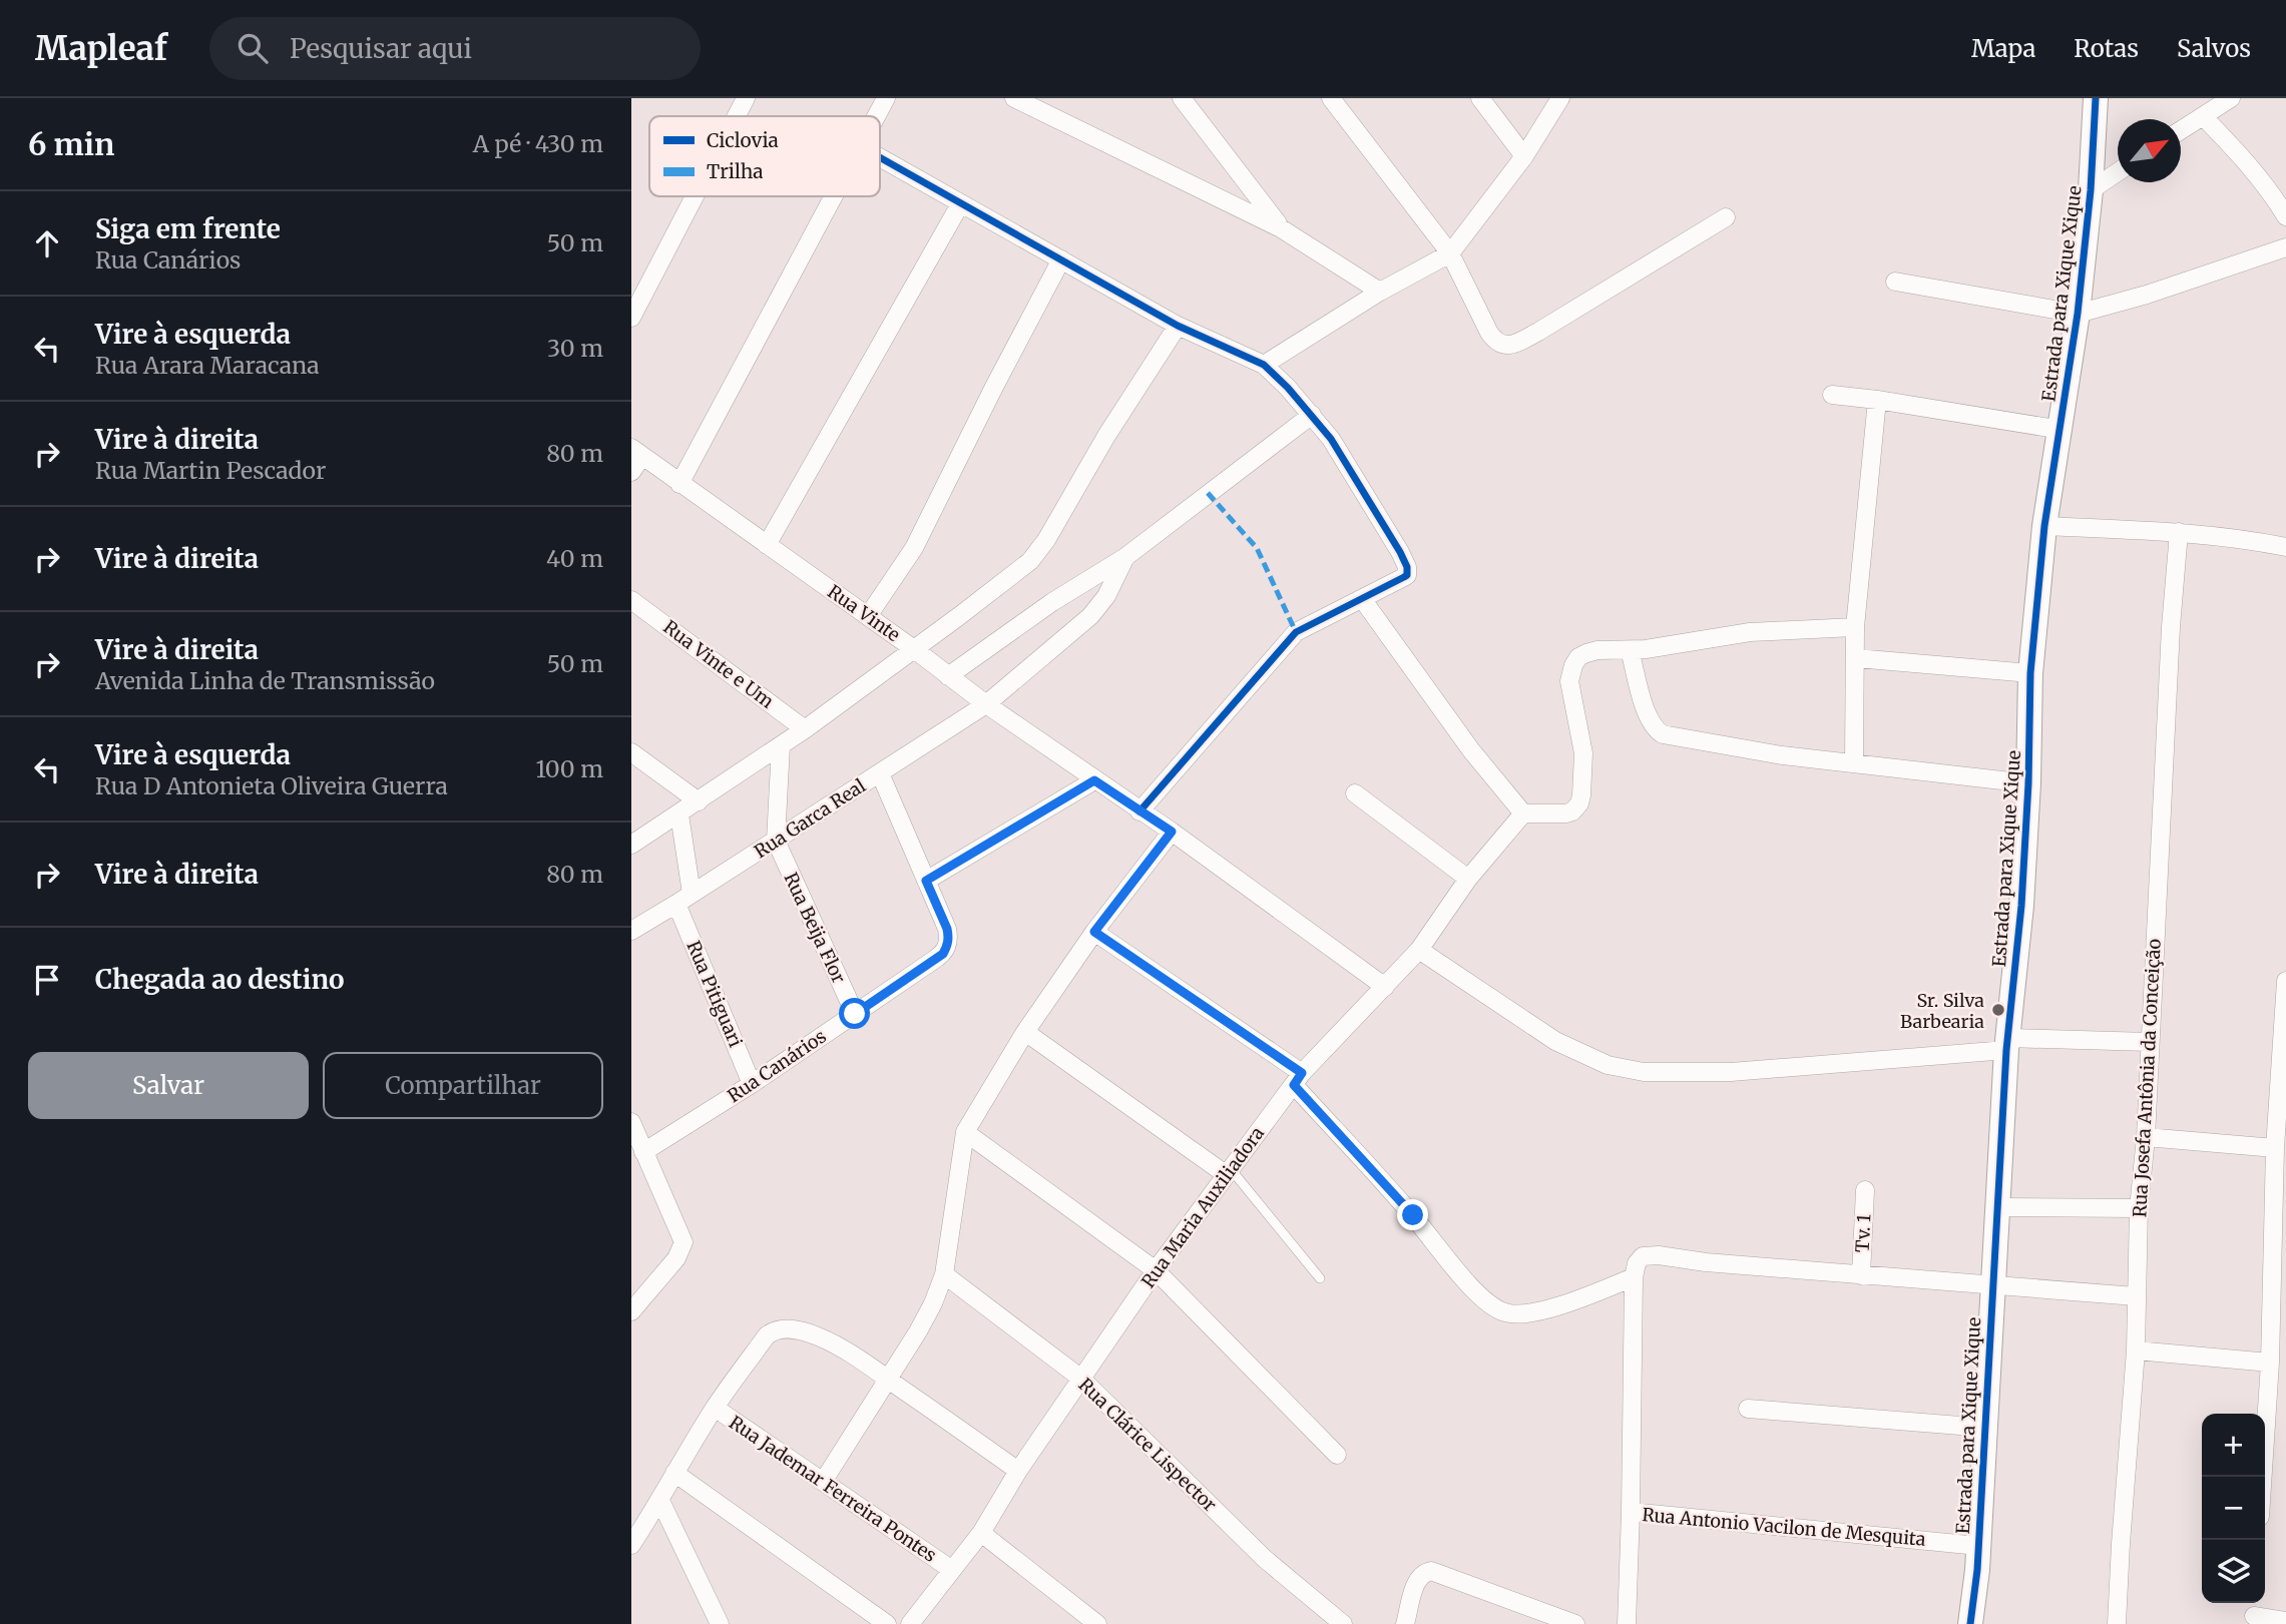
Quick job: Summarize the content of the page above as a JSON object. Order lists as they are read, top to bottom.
{
  "streets": {
    "street": [
      "Estrada para Xique Xique",
      "Rua Vinte",
      "Rua Vinte e Um",
      "Rua Garca Real",
      "Rua Beija Flor",
      "Rua Pitiguari",
      "Rua Canários",
      "Rua Josefa Antônia da Conceição",
      "Rua Maria Auxiliadora",
      "Tv. 1",
      "Rua Clárice Lispector",
      "Rua Jademar Ferreira Pontes",
      "Rua Antonio Vacilon de Mesquita"
    ]
  },
  "crossings": [
    ["Estrada para Xique Xique", "Rua Antonio Vacilon de Mesquita"],
    ["Rua Vinte", "Rua Garca Real"],
    ["Rua Vinte", "Rua Maria Auxiliadora"],
    ["Rua Garca Real", "Rua Beija Flor"],
    ["Rua Garca Real", "Rua Pitiguari"],
    ["Rua Beija Flor", "Rua Canários"],
    ["Rua Pitiguari", "Rua Canários"],
    ["Rua Maria Auxiliadora", "Rua Clárice Lispector"],
    ["Rua Maria Auxiliadora", "Rua Jademar Ferreira Pontes"]
  ],
  "places": ["Sr. Silva Barbearia"],
  "legend": ["Ciclovia", "Trilha"],
  "north": "top right",
  "page": {
    "header": "Mapleaf",
    "search": "Pesquisar aqui",
    "nav": ["Mapa", "Rotas", "Salvos"],
    "heading": ["6 min", "A pé · 430 m"],
    "list": [
      ["Siga em frente", "Rua Canários", "50 m"],
      ["Vire à esquerda", "Rua Arara Maracana", "30 m"],
      ["Vire à direita", "Rua Martin Pescador", "80 m"],
      ["Vire à direita", "40 m"],
      ["Vire à direita", "Avenida Linha de Transmissão", "50 m"],
      ["Vire à esquerda", "Rua D Antonieta Oliveira Guerra", "100 m"],
      ["Vire à direita", "80 m"],
      "Chegada ao destino"
    ],
    "buttons": ["Salvar", "Compartilhar"],
    "map_buttons": ["+", "−"]
  }
}
